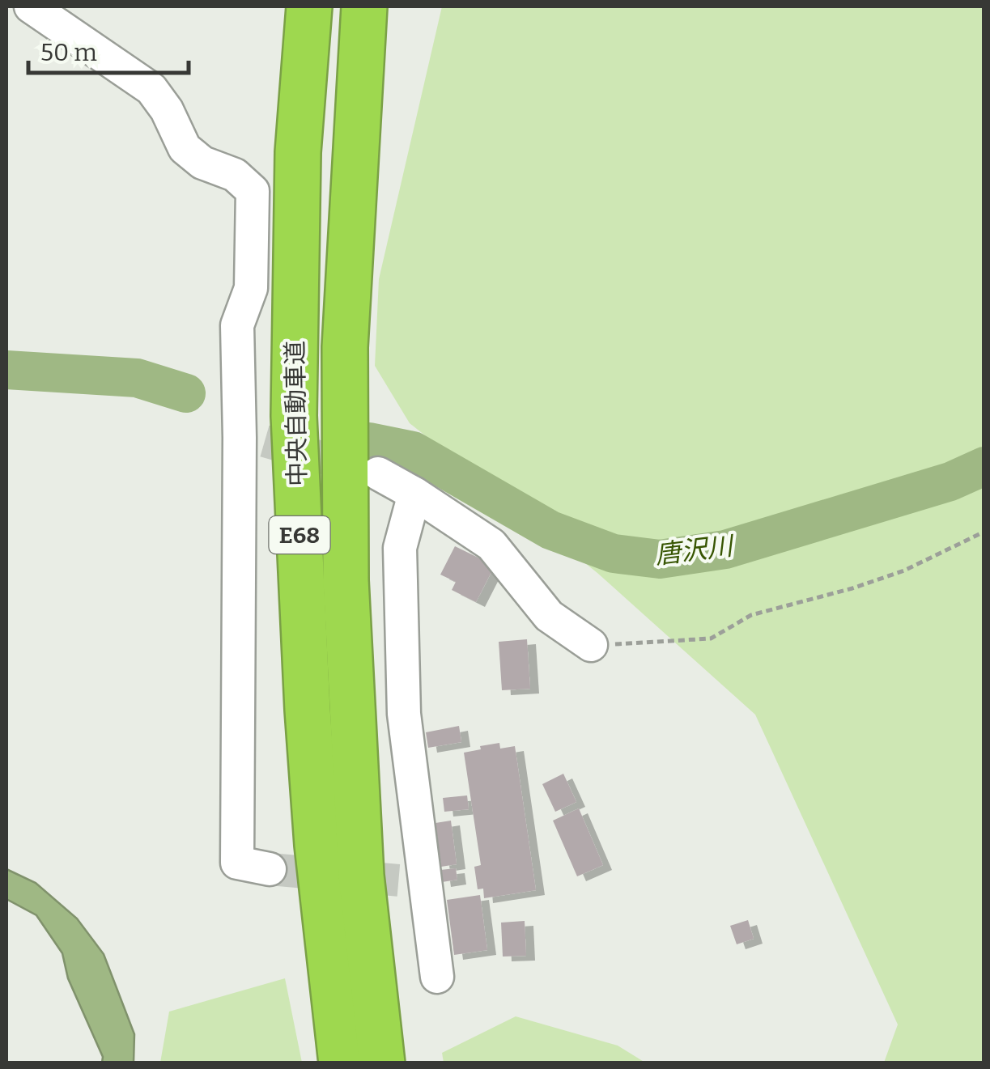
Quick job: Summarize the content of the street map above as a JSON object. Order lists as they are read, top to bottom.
{
  "streets": {
    "highway": ["中央自動車道", "E68"]
  },
  "water": ["唐沢川"],
  "scale_bar": "50 m"
}
